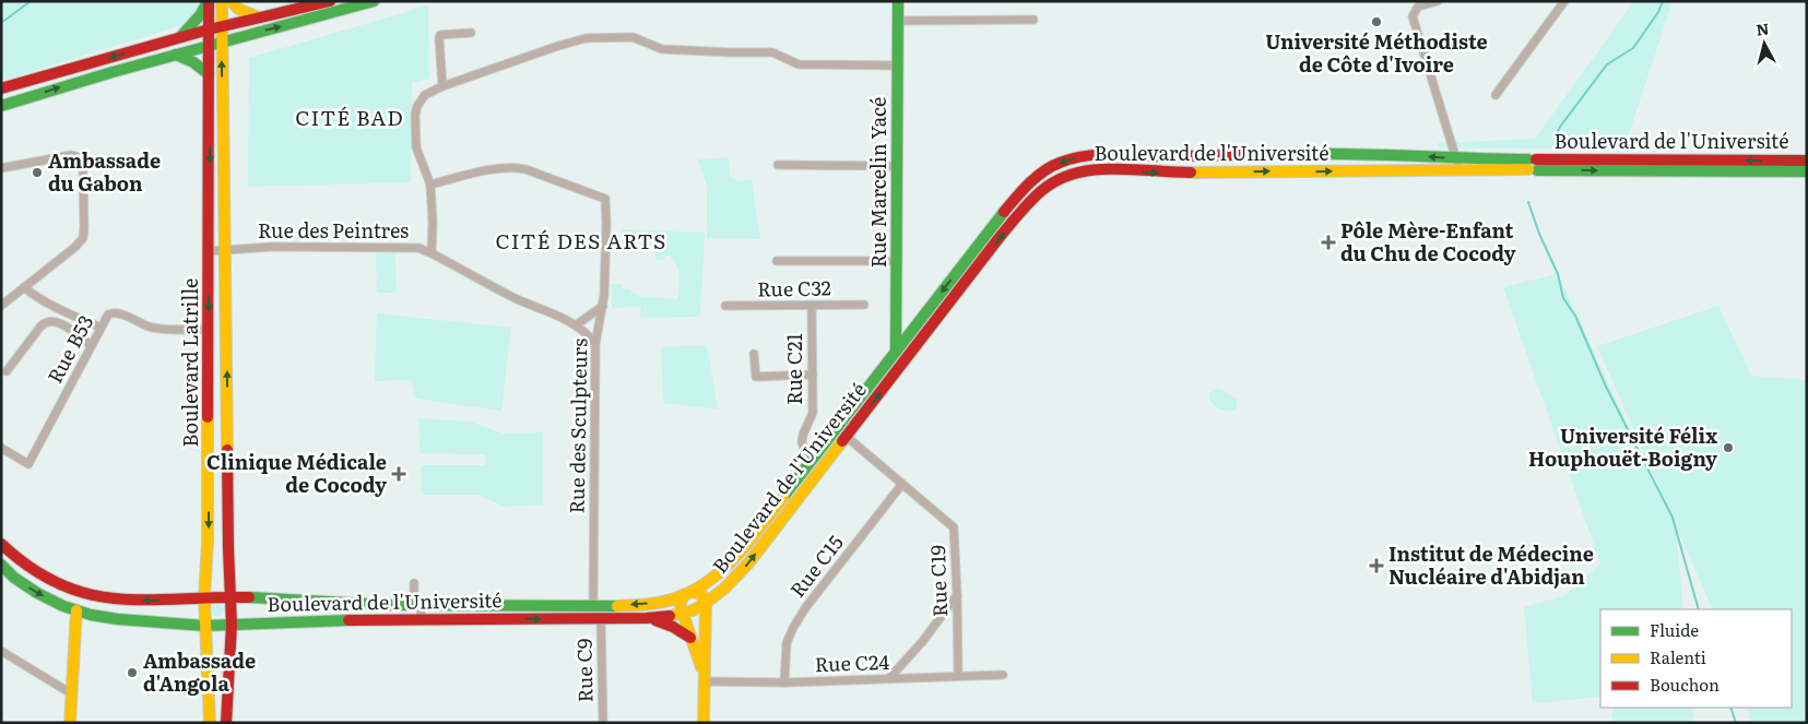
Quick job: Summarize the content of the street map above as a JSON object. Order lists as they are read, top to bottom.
{
  "streets": {
    "street": [
      "Boulevard de l'Université",
      "Rue Marcelin Yacé",
      "Rue des Peintres",
      "Rue C32",
      "Rue B53",
      "Boulevard Latrille",
      "Rue C21",
      "Rue des Sculpteurs",
      "Rue C15",
      "Rue C19",
      "Rue C24",
      "Rue C9"
    ]
  },
  "crossings": [
    ["Boulevard de l'Université", "Rue Marcelin Yacé"],
    ["Boulevard de l'Université", "Boulevard Latrille"],
    ["Boulevard de l'Université", "Rue C21"],
    ["Boulevard de l'Université", "Rue des Sculpteurs"],
    ["Boulevard de l'Université", "Rue C19"],
    ["Boulevard de l'Université", "Rue C9"],
    ["Rue des Peintres", "Boulevard Latrille"],
    ["Rue des Peintres", "Rue des Sculpteurs"],
    ["Rue C32", "Rue C21"],
    ["Rue B53", "Boulevard Latrille"],
    ["Rue C15", "Rue C19"],
    ["Rue C15", "Rue C24"],
    ["Rue C19", "Rue C24"]
  ],
  "districts": ["CITÉ BAD", "CITÉ DES ARTS"],
  "places": {
    "other": [
      "Université Méthodiste de Côte d'Ivoire",
      "Ambassade du Gabon",
      "Université Félix Houphouët-Boigny",
      "Ambassade d'Angola"
    ],
    "health": ["Pôle Mère-Enfant du Chu de Cocody", "Clinique Médicale de Cocody", "Institut de Médecine Nucléaire d'Abidjan"]
  },
  "legend": ["Fluide", "Ralenti", "Bouchon"],
  "north": "top"
}
